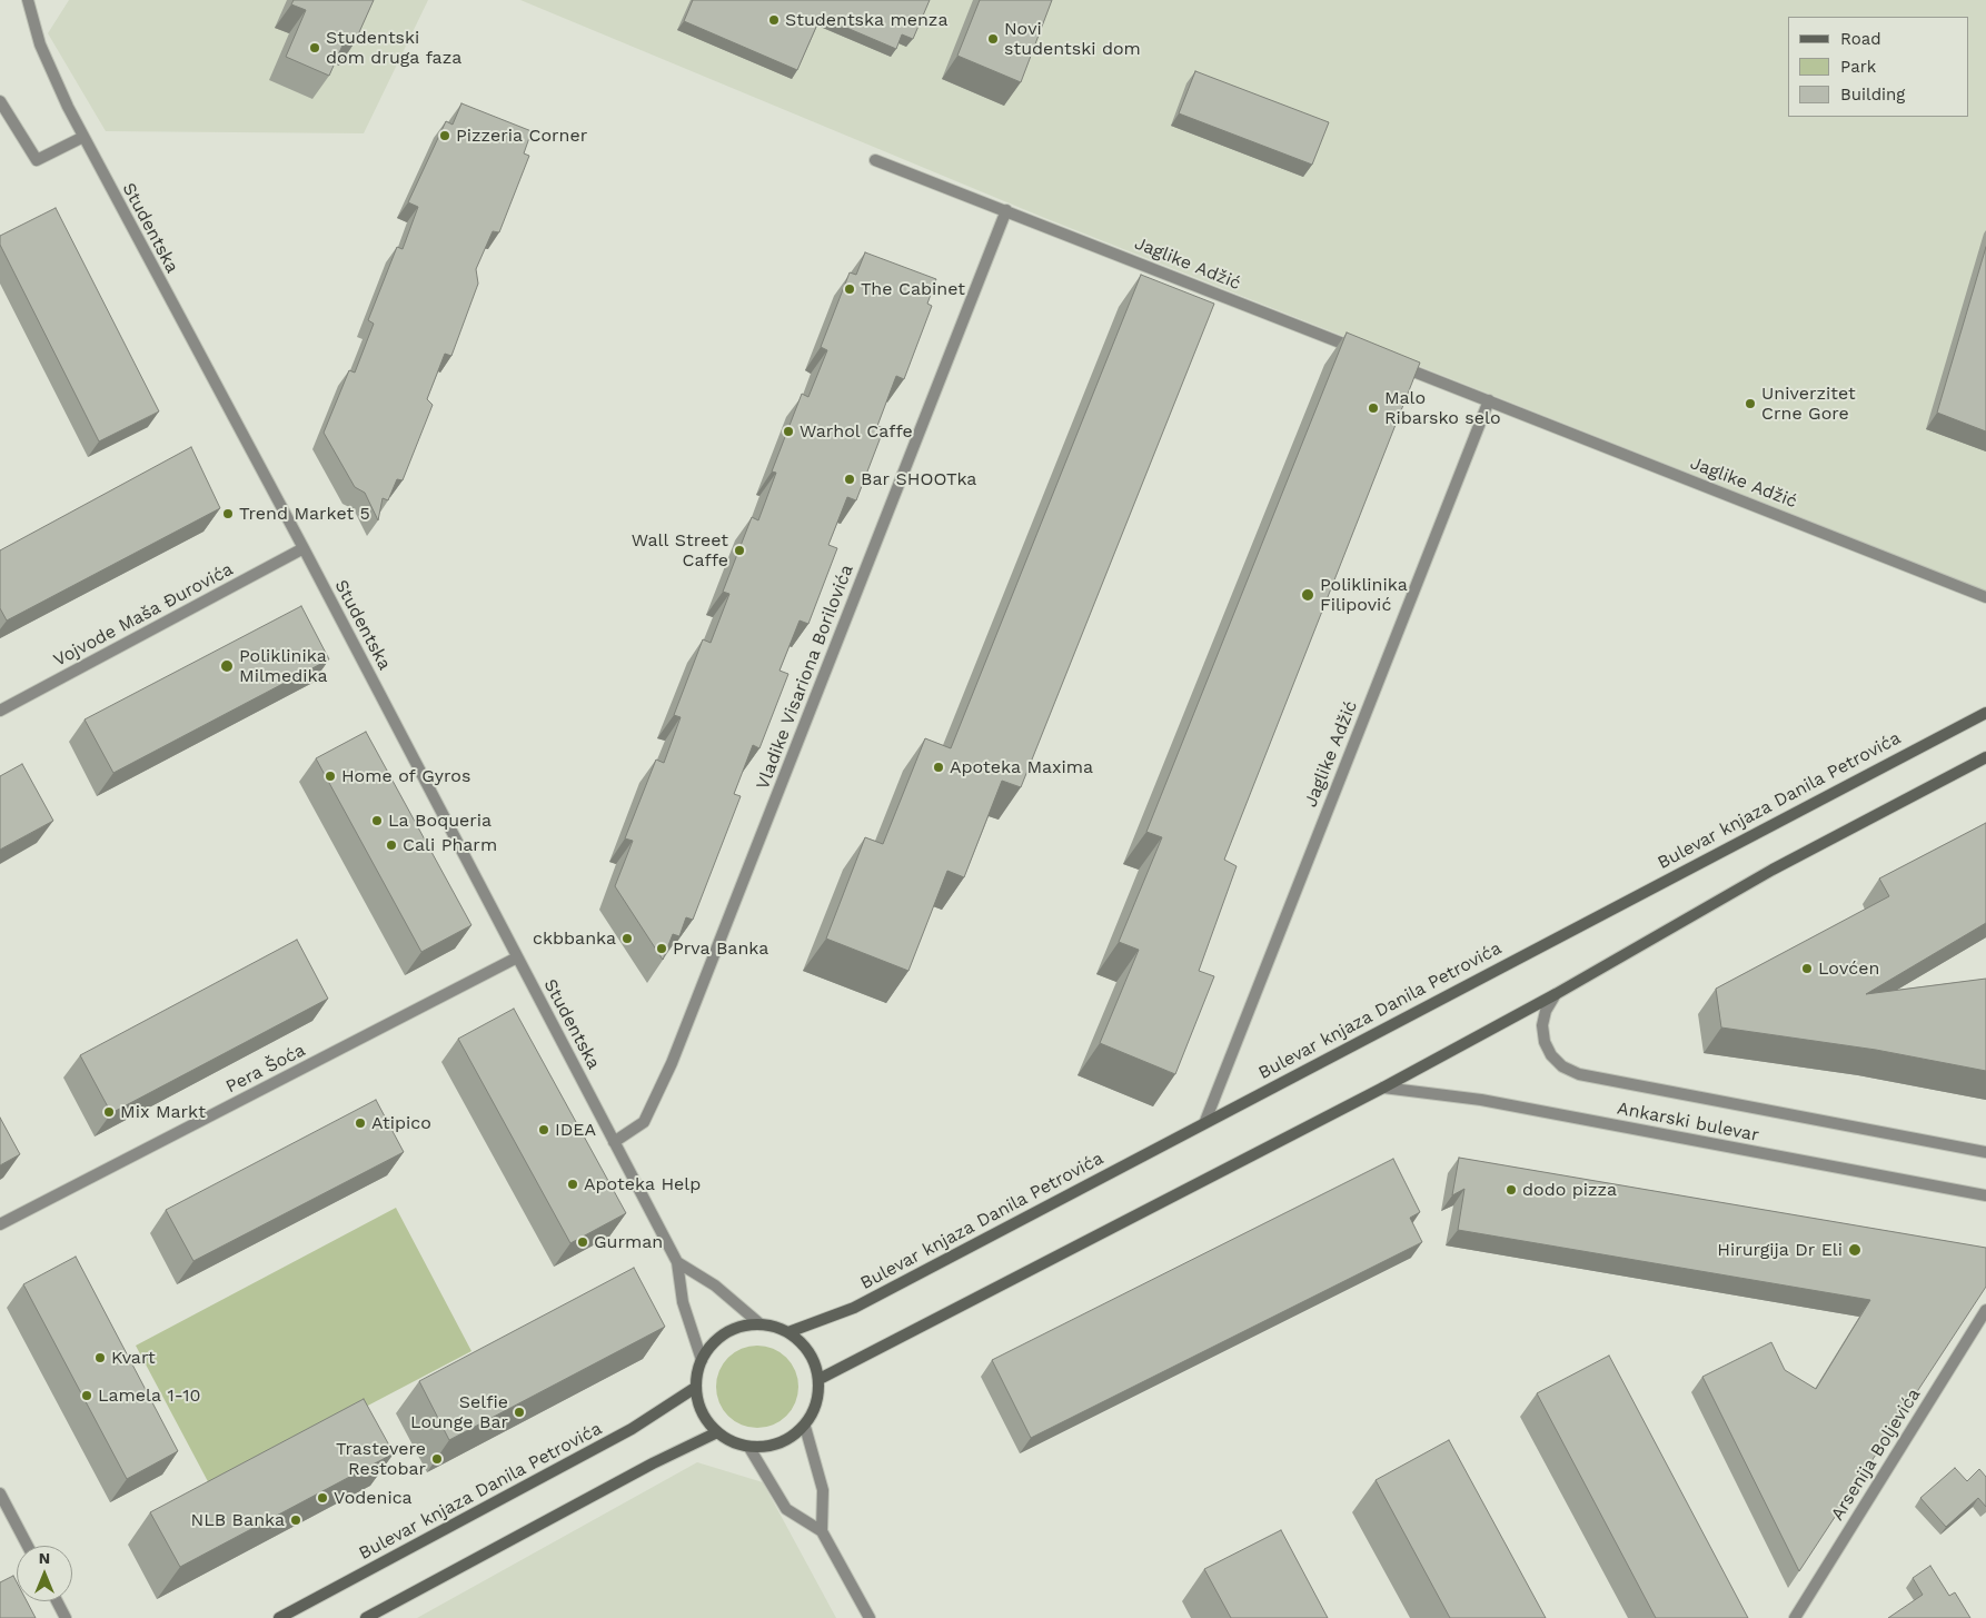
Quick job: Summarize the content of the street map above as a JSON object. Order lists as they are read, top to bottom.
{
  "streets": {
    "main road": ["Bulevar knjaza Danila Petrovića"],
    "street": [
      "Studentska",
      "Jaglike Adžić",
      "Vojvode Maša Đurovića",
      "Vladike Visariona Borilovića",
      "Pera Šoća",
      "Ankarski bulevar",
      "Arsenija Boljevića"
    ]
  },
  "crossings": [
    ["Studentska", "Vojvode Maša Đurovića"],
    ["Studentska", "Vladike Visariona Borilovića"],
    ["Studentska", "Bulevar knjaza Danila Petrovića"],
    ["Studentska", "Pera Šoća"],
    ["Jaglike Adžić", "Vladike Visariona Borilovića"],
    ["Jaglike Adžić", "Bulevar knjaza Danila Petrovića"]
  ],
  "places": [
    "Studentska menza",
    "Novi studentski dom",
    "Studentski dom druga faza",
    "Pizzeria Corner",
    "The Cabinet",
    "Univerzitet Crne Gore",
    "Malo Ribarsko selo",
    "Warhol Caffe",
    "Bar SHOOTka",
    "Trend Market 5",
    "Wall Street Caffe",
    "Poliklinika Filipović",
    "Poliklinika Milmedika",
    "Apoteka Maxima",
    "Home of Gyros",
    "La Boqueria",
    "Cali Pharm",
    "ckbbanka",
    "Prva Banka",
    "Lovćen",
    "Mix Markt",
    "Atipico",
    "IDEA",
    "Apoteka Help",
    "dodo pizza",
    "Gurman",
    "Hirurgija Dr Eli",
    "Kvart",
    "Lamela 1-10",
    "Selfie Lounge Bar",
    "Trastevere Restobar",
    "Vodenica",
    "NLB Banka"
  ],
  "legend": ["Road", "Park", "Building"],
  "north": "top"
}
